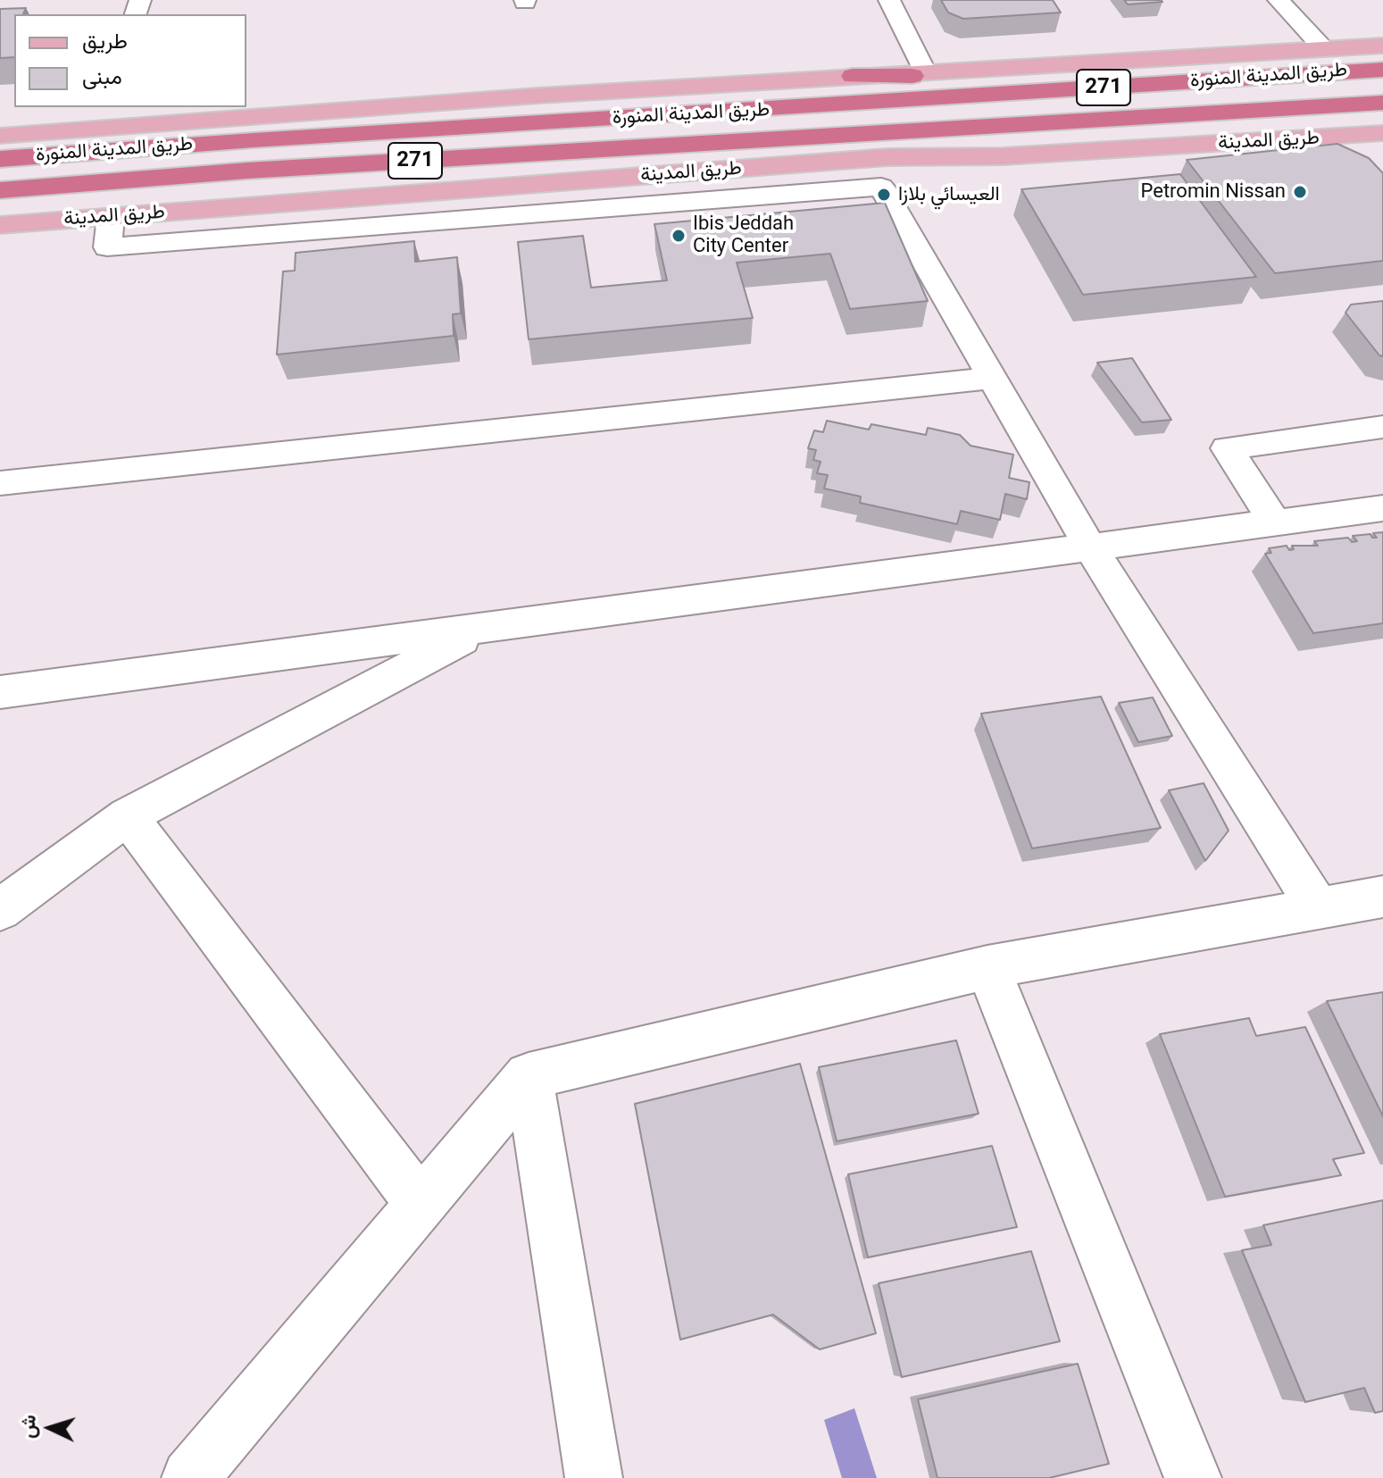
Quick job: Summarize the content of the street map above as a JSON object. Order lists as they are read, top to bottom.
{
  "streets": {
    "highway": ["طريق المدينة المنورة", "271"],
    "main road": ["طريق المدينة"]
  },
  "places": ["Petromin Nissan", "العيسائي بلازا", "Ibis Jeddah City Center"],
  "legend": ["طريق", "مبنى"],
  "north": "left"
}
